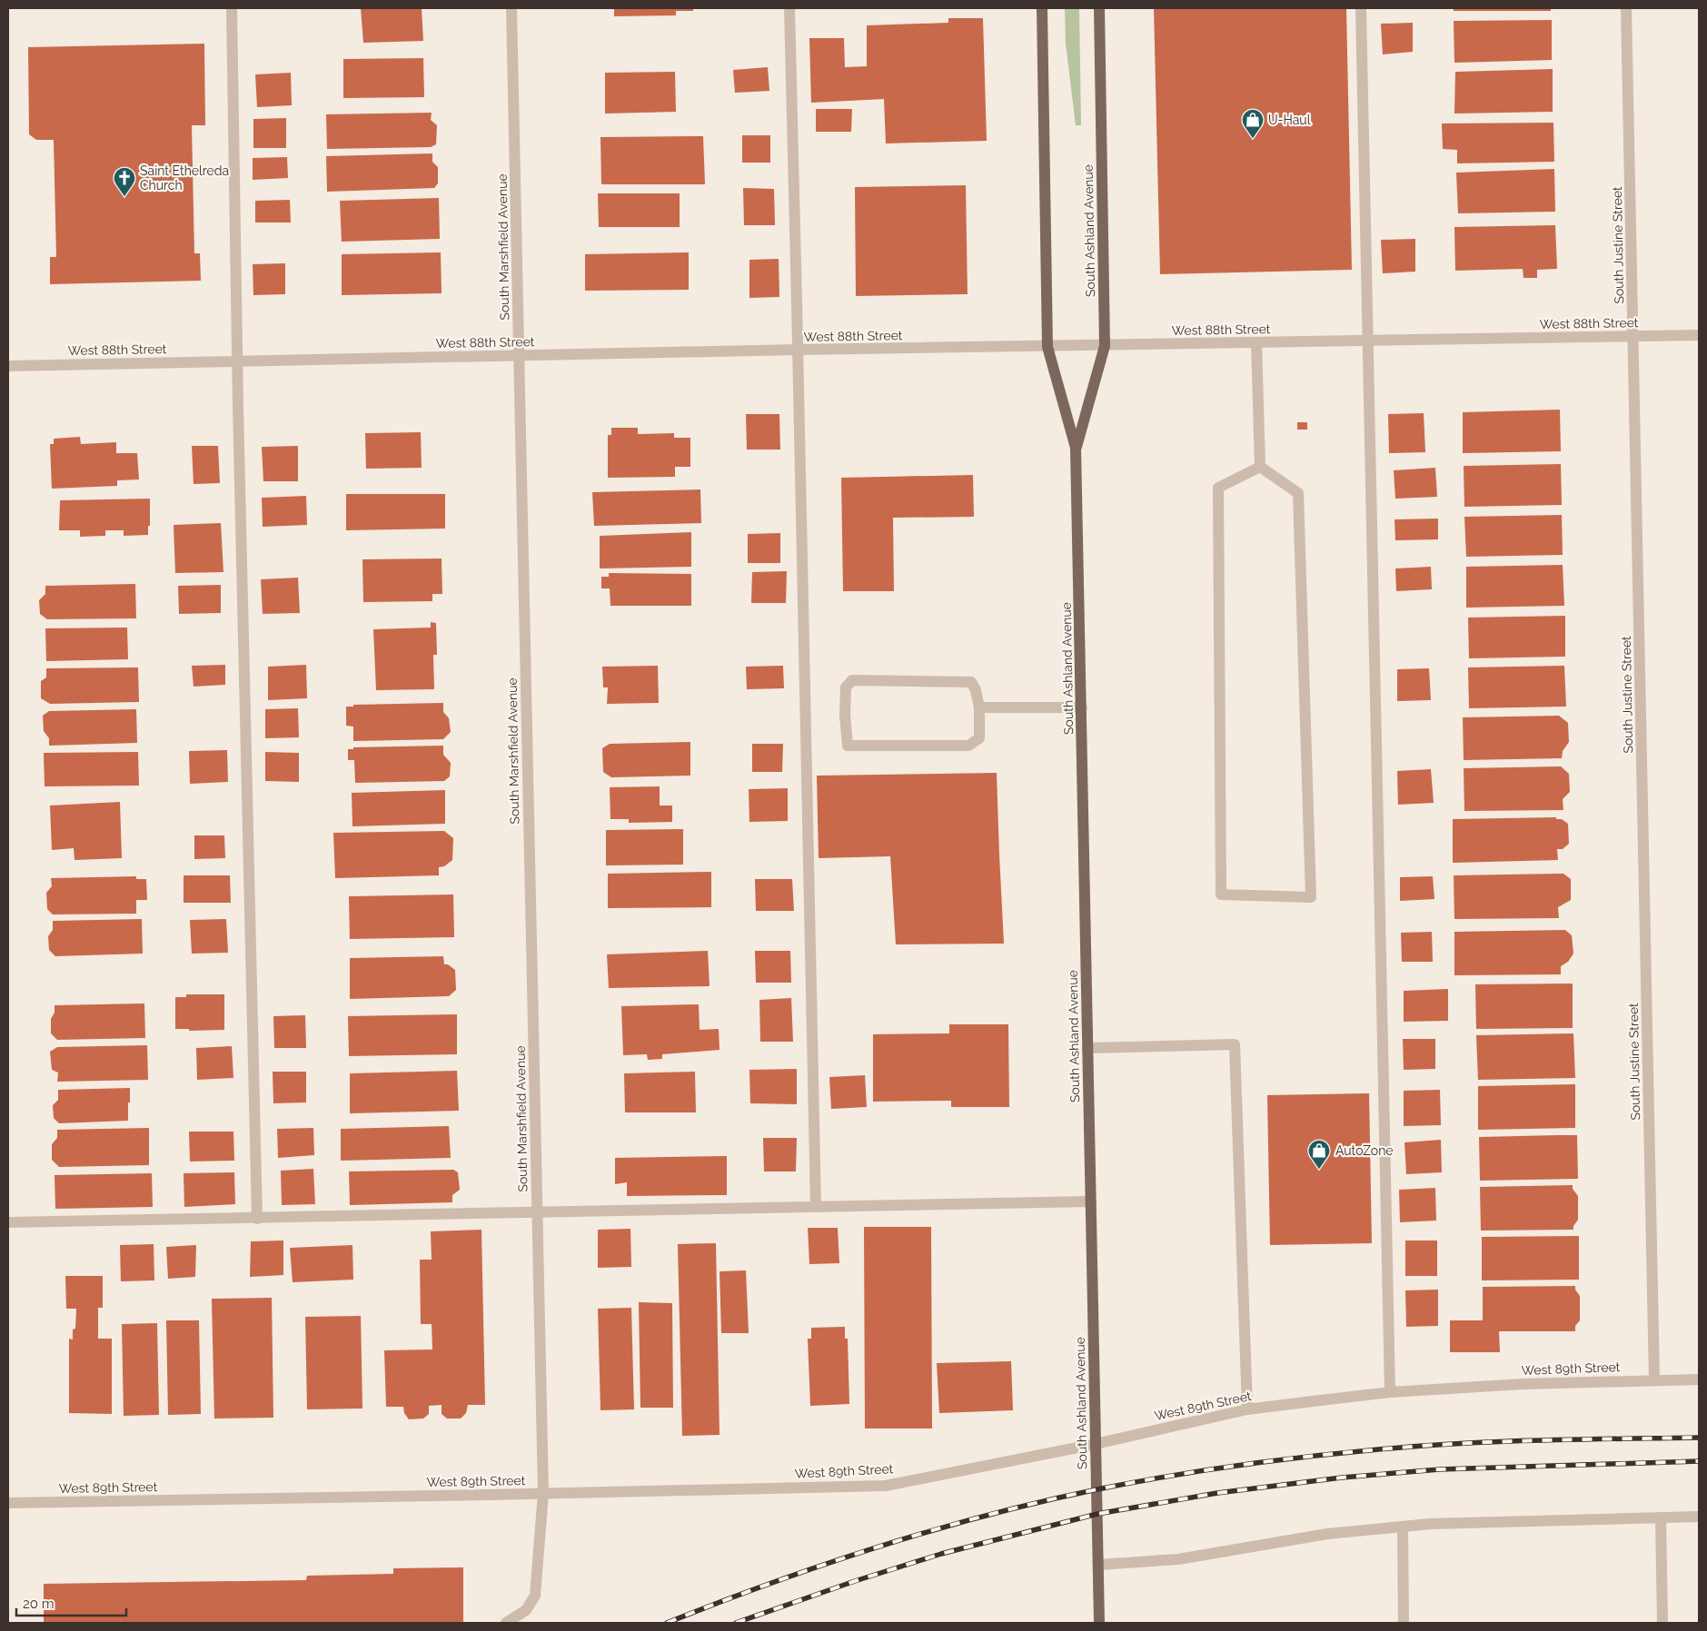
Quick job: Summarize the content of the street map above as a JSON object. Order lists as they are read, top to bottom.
{
  "streets": {
    "main road": ["South Ashland Avenue"],
    "street": [
      "South Justine Street",
      "South Marshfield Avenue",
      "West 88th Street",
      "West 89th Street"
    ]
  },
  "crossings": [
    ["South Ashland Avenue", "West 88th Street"],
    ["South Ashland Avenue", "West 89th Street"],
    ["South Justine Street", "West 88th Street"],
    ["South Justine Street", "West 89th Street"],
    ["South Marshfield Avenue", "West 88th Street"],
    ["South Marshfield Avenue", "West 89th Street"]
  ],
  "places": {
    "shop": ["U-Haul", "AutoZone"],
    "church": ["Saint Ethelreda Church"]
  },
  "scale_bar": "20 m"
}
